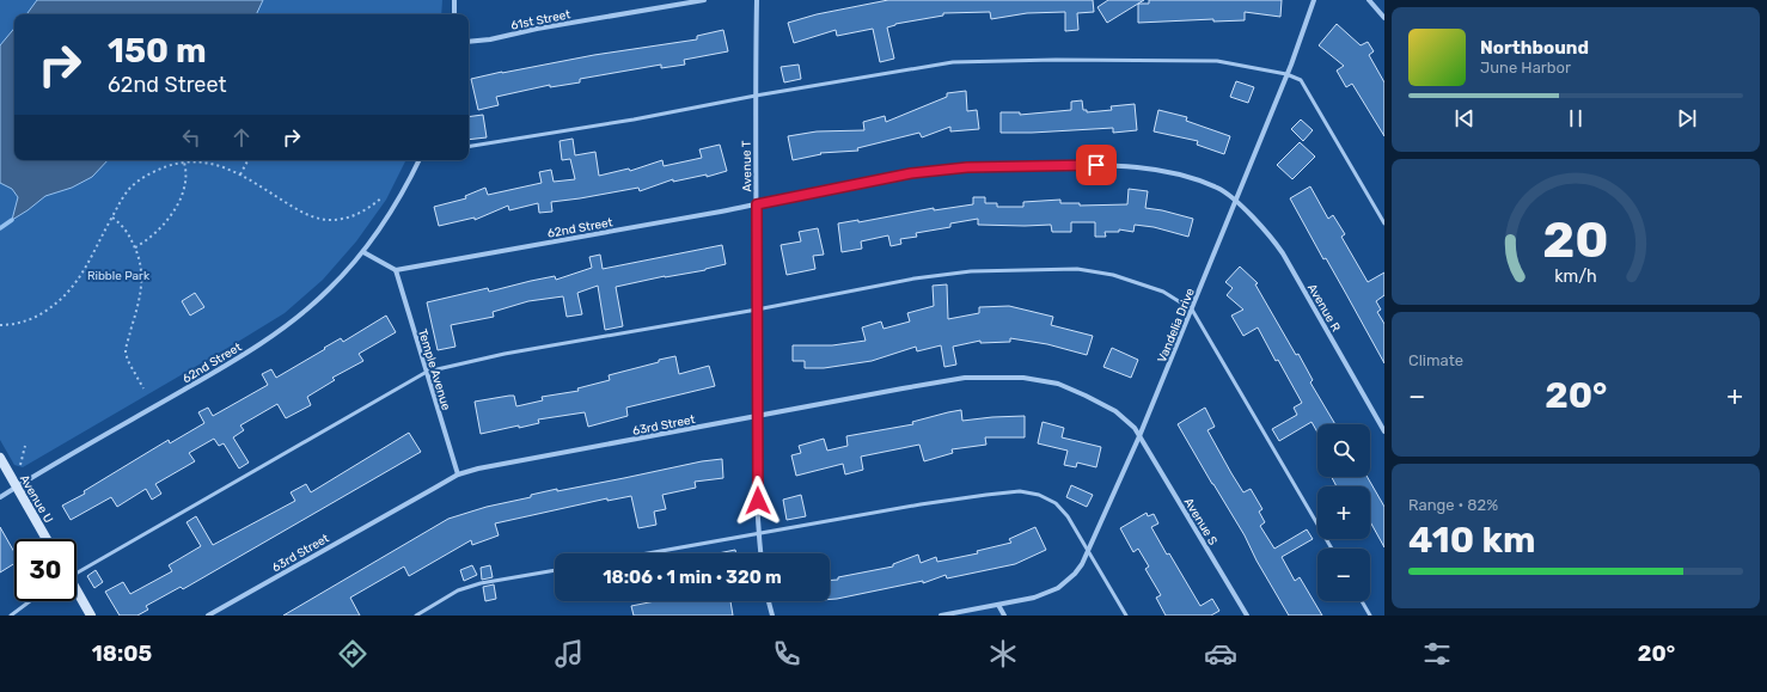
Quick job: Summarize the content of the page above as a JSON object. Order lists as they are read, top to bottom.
{
  "streets": {
    "street": [
      "61st Street",
      "Avenue T",
      "62nd Street",
      "Avenue R",
      "Vandelia Drive",
      "Temple Avenue",
      "63rd Street",
      "Avenue U",
      "Avenue S"
    ]
  },
  "crossings": [
    ["Avenue T", "62nd Street"],
    ["Avenue T", "63rd Street"],
    ["62nd Street", "Avenue R"],
    ["62nd Street", "Vandelia Drive"],
    ["62nd Street", "Temple Avenue"],
    ["62nd Street", "Avenue U"],
    ["Avenue R", "Vandelia Drive"],
    ["Vandelia Drive", "63rd Street"],
    ["Vandelia Drive", "Avenue S"],
    ["Temple Avenue", "63rd Street"],
    ["63rd Street", "Avenue S"]
  ],
  "parks": ["Ribble Park"],
  "page": {
    "turn": ["150 m", "62nd Street"],
    "song": ["Northbound", "June Harbor"],
    "tile": [
      "Climate",
      ["Range · 82%", "410 km"]
    ],
    "heat": ["−", "20°", "+"],
    "map_buttons": ["+", "−"],
    "limit": "30",
    "trip": "18:06 · 1 min · 320 m",
    "tabs": ["18:05", "20°"],
    "gauge": ["20", "km/h"]
  }
}
